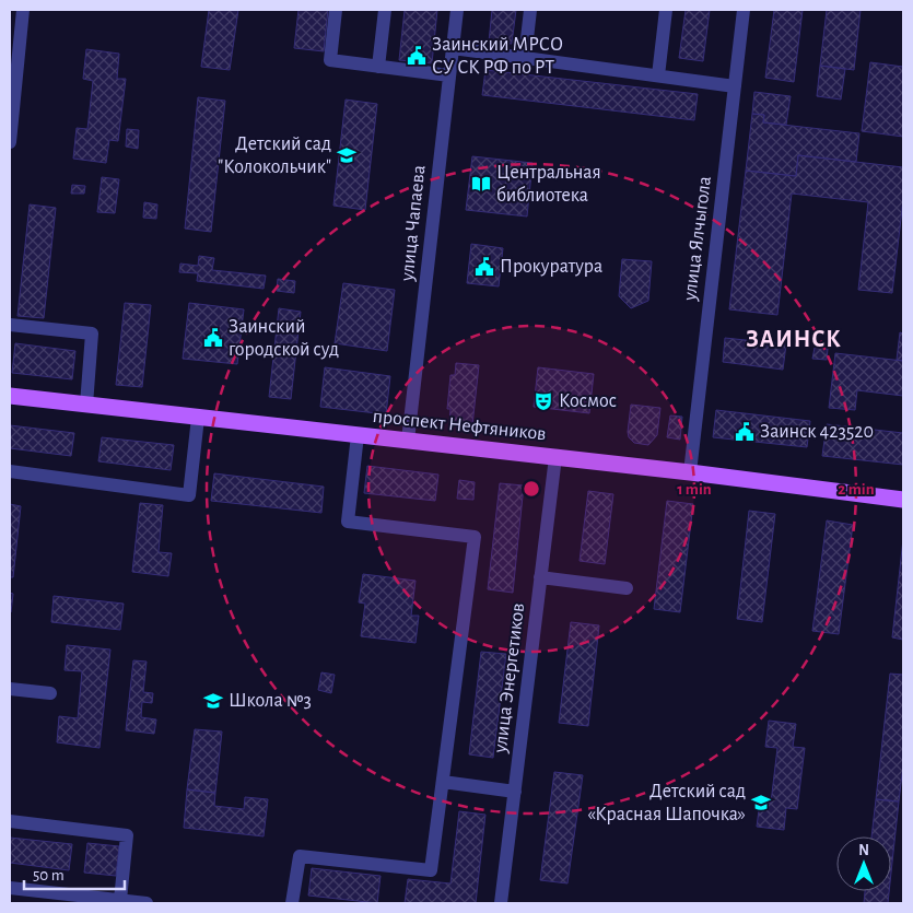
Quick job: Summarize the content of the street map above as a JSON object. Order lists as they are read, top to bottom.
{
  "streets": {
    "main road": ["проспект Нефтяников"],
    "street": ["улица Чапаева", "улица Ялчыгола", "улица Энергетиков"]
  },
  "crossings": [
    ["улица Чапаева", "проспект Нефтяников"],
    ["улица Ялчыгола", "проспект Нефтяников"],
    ["проспект Нефтяников", "улица Энергетиков"]
  ],
  "districts": ["ЗАИНСК"],
  "places": {
    "public building": [
      "Заинский МРСО СУ СК РФ по РТ",
      "Прокуратура",
      "Заинский городской суд",
      "Заинск 423520"
    ],
    "school or university": ["Детский сад \"Колокольчик\"", "Школа №3", "Детский сад «Красная Шапочка»"],
    "library": ["Центральная библиотека"],
    "theatre": ["Космос"]
  },
  "scale_bar": "50 m",
  "north": "top",
  "rings": ["1 min", "2 min"]
}
